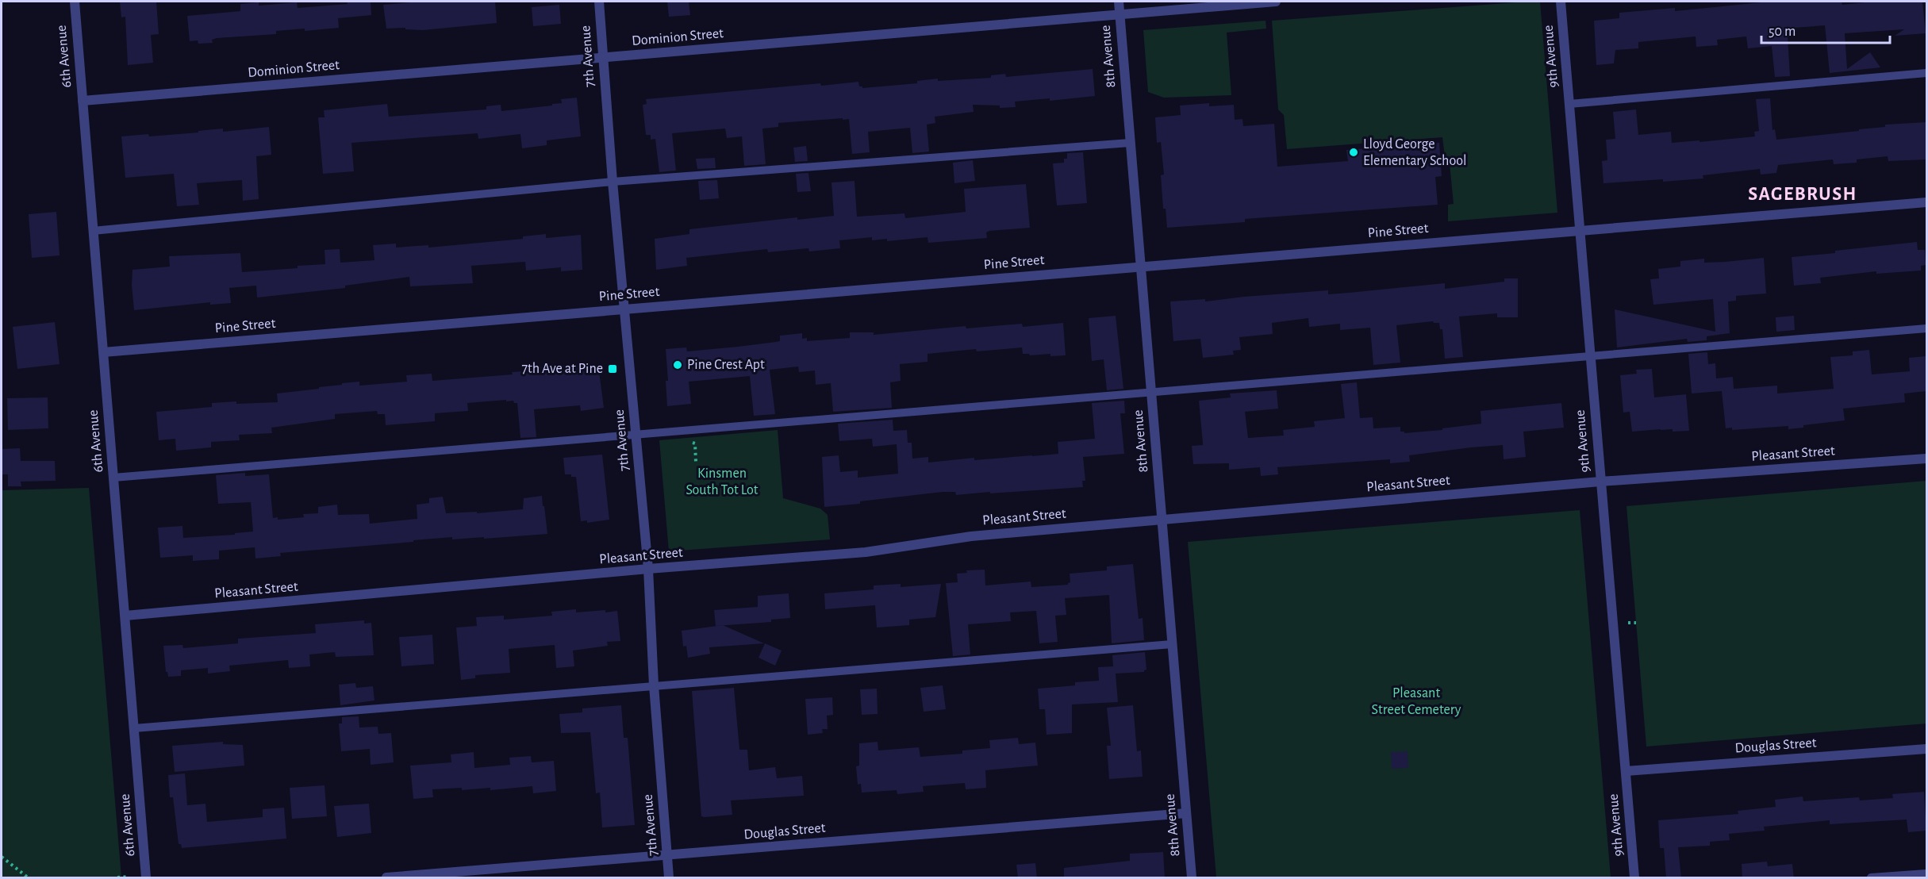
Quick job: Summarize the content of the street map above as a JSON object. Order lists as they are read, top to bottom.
{
  "streets": {
    "street": [
      "Dominion Street",
      "6th Avenue",
      "7th Avenue",
      "8th Avenue",
      "9th Avenue",
      "Pine Street",
      "Pleasant Street",
      "Douglas Street"
    ]
  },
  "crossings": [
    ["Dominion Street", "6th Avenue"],
    ["Dominion Street", "7th Avenue"],
    ["Dominion Street", "8th Avenue"],
    ["6th Avenue", "Pine Street"],
    ["6th Avenue", "Pleasant Street"],
    ["7th Avenue", "Pine Street"],
    ["7th Avenue", "Pleasant Street"],
    ["7th Avenue", "Douglas Street"],
    ["8th Avenue", "Pine Street"],
    ["8th Avenue", "Pleasant Street"],
    ["8th Avenue", "Douglas Street"],
    ["9th Avenue", "Pine Street"],
    ["9th Avenue", "Pleasant Street"],
    ["9th Avenue", "Douglas Street"]
  ],
  "districts": ["SAGEBRUSH"],
  "parks": ["Kinsmen South Tot Lot", "Pleasant Street Cemetery"],
  "places": {
    "other": ["Lloyd George Elementary School", "Pine Crest Apt"],
    "transit": ["7th Ave at Pine"]
  },
  "scale_bar": "50 m"
}
